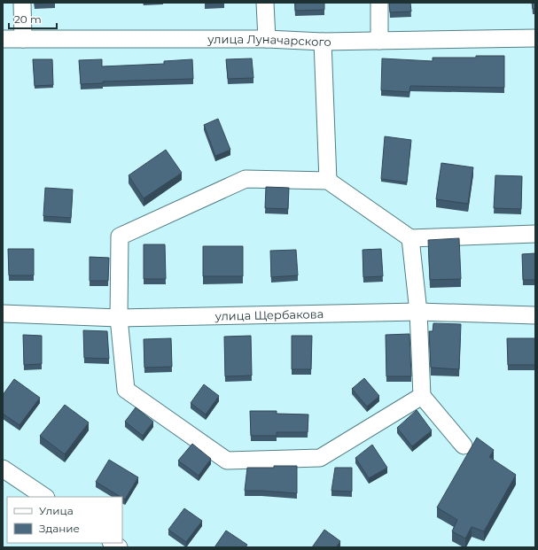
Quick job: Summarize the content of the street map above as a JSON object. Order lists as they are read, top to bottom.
{
  "streets": {
    "street": ["улица Луначарского", "улица Щербакова"]
  },
  "legend": ["Улица", "Здание"],
  "scale_bar": "20 m"
}
